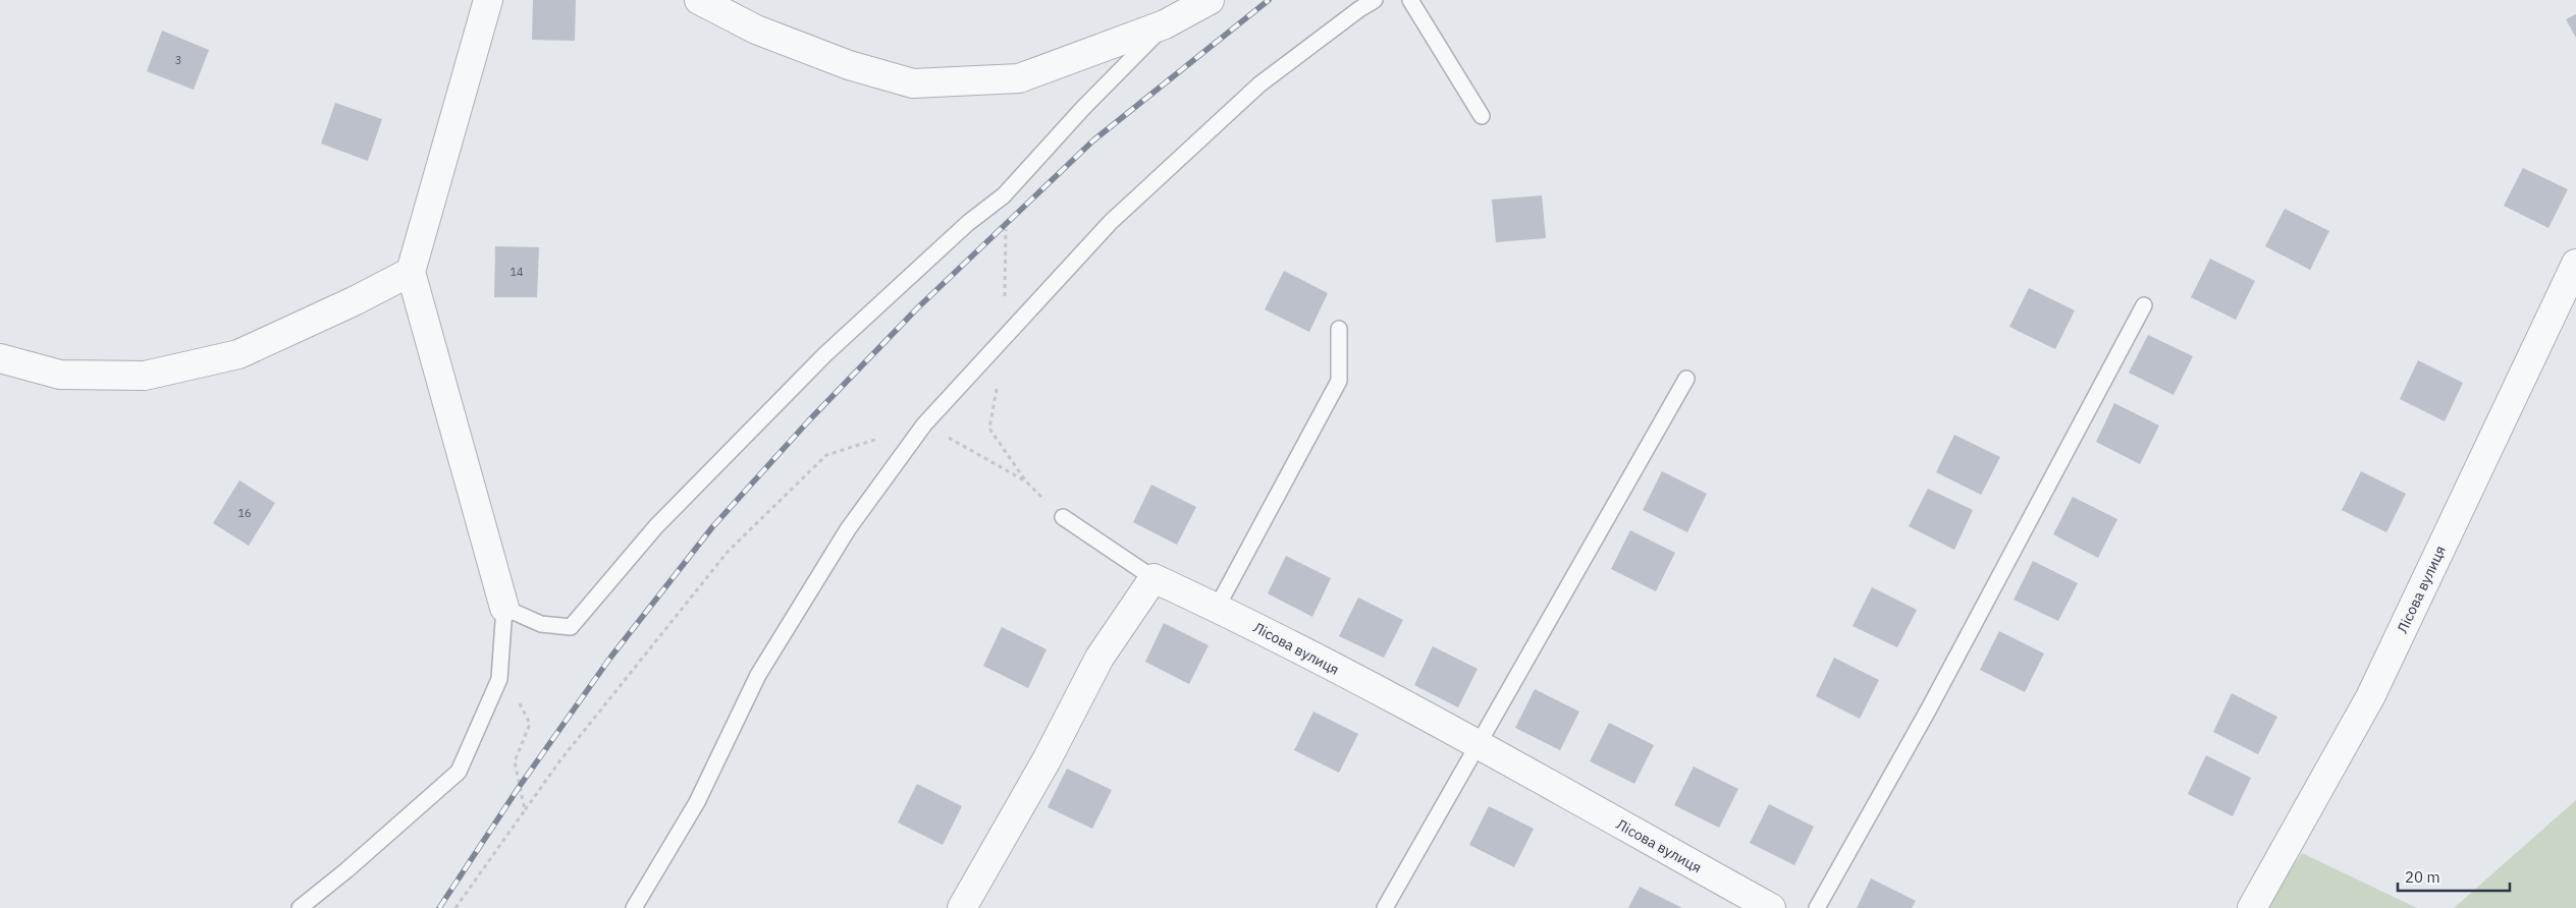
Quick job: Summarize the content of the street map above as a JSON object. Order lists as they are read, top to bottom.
{
  "streets": {
    "street": ["Лісова вулиця"]
  },
  "house_numbers": ["3", "14", "16"],
  "scale_bar": "20 m"
}
